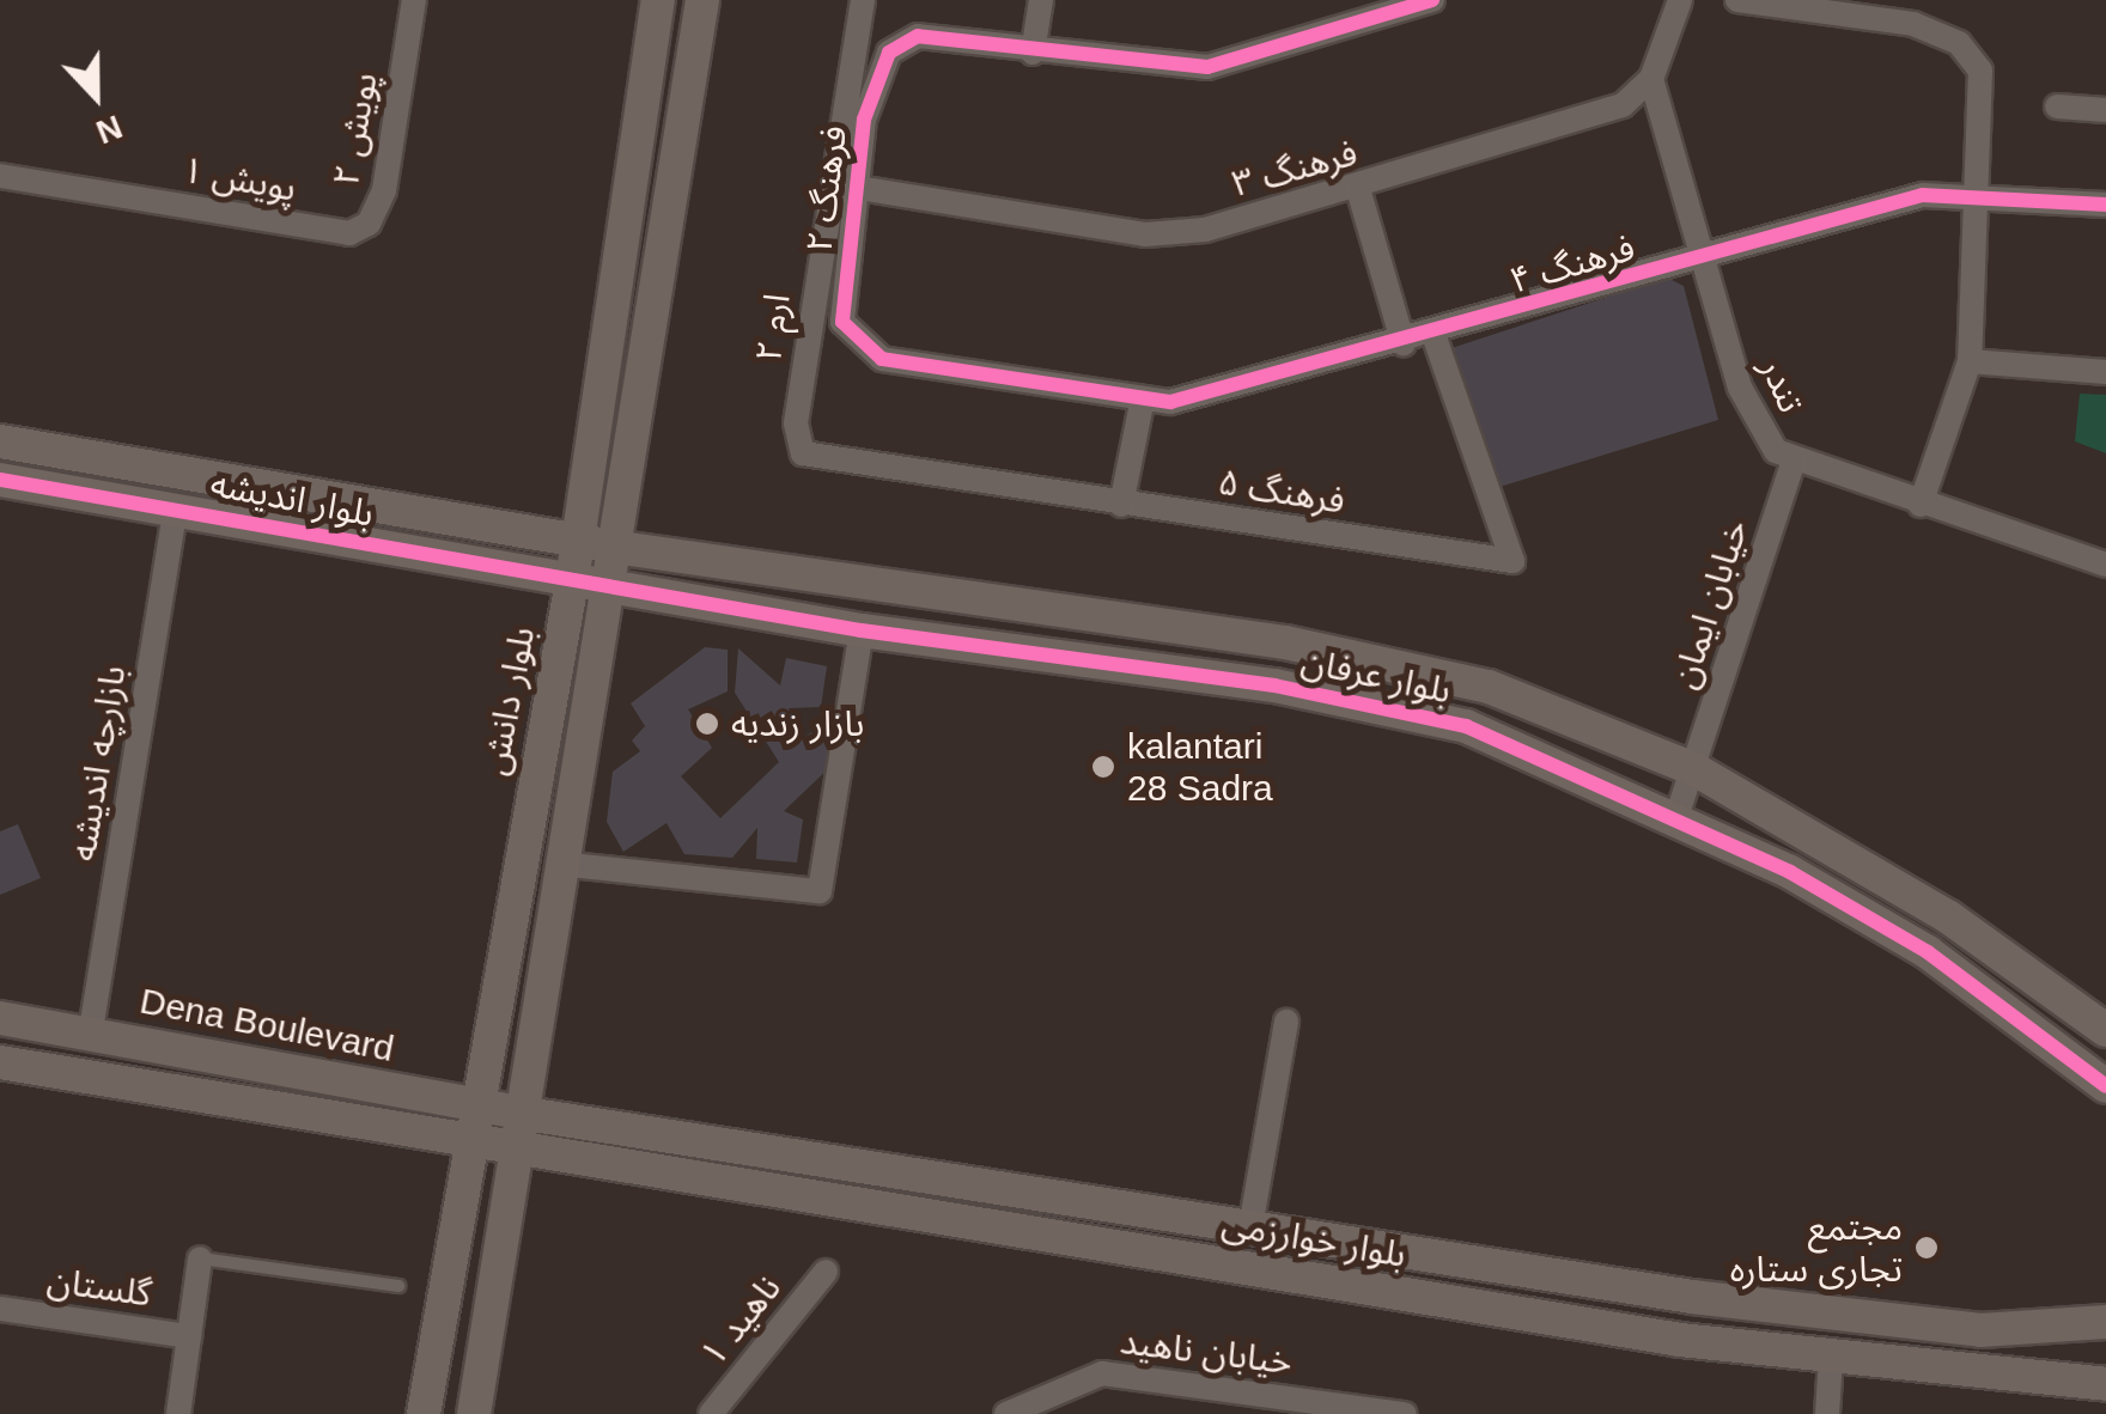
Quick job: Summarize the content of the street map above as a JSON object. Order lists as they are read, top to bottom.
{
  "streets": {
    "main road": [
      "بلوار اندیشه",
      "بلوار عرفان",
      "بلوار دانش",
      "Dena Boulevard",
      "بلوار خوارزمی"
    ],
    "street": [
      "پویش ۲",
      "فرهنگ ۳",
      "پویش ۱",
      "فرهنگ ۲",
      "فرهنگ ۴",
      "ارم ۲",
      "تندر",
      "فرهنگ ۵",
      "خیابان ایمان",
      "بازارچه اندیشه",
      "گلستان",
      "ناهید ۱",
      "خیابان ناهید"
    ]
  },
  "crossings": [
    ["پویش ۲", "پویش ۱"],
    ["فرهنگ ۳", "فرهنگ ۲"],
    ["فرهنگ ۳", "ارم ۲"],
    ["فرهنگ ۳", "تندر"],
    ["فرهنگ ۲", "فرهنگ ۴"],
    ["فرهنگ ۴", "تندر"],
    ["فرهنگ ۴", "فرهنگ ۵"],
    ["ارم ۲", "فرهنگ ۵"],
    ["تندر", "خیابان ایمان"],
    ["بلوار اندیشه", "بلوار عرفان"],
    ["بلوار اندیشه", "بلوار دانش"],
    ["بلوار اندیشه", "بازارچه اندیشه"],
    ["خیابان ایمان", "بلوار عرفان"],
    ["بلوار دانش", "Dena Boulevard"],
    ["بازارچه اندیشه", "Dena Boulevard"],
    ["Dena Boulevard", "بلوار خوارزمی"]
  ],
  "places": ["بازار زندیه", "kalantari 28 Sadra", "مجتمع تجاری ستاره"],
  "north": "bottom"
}
